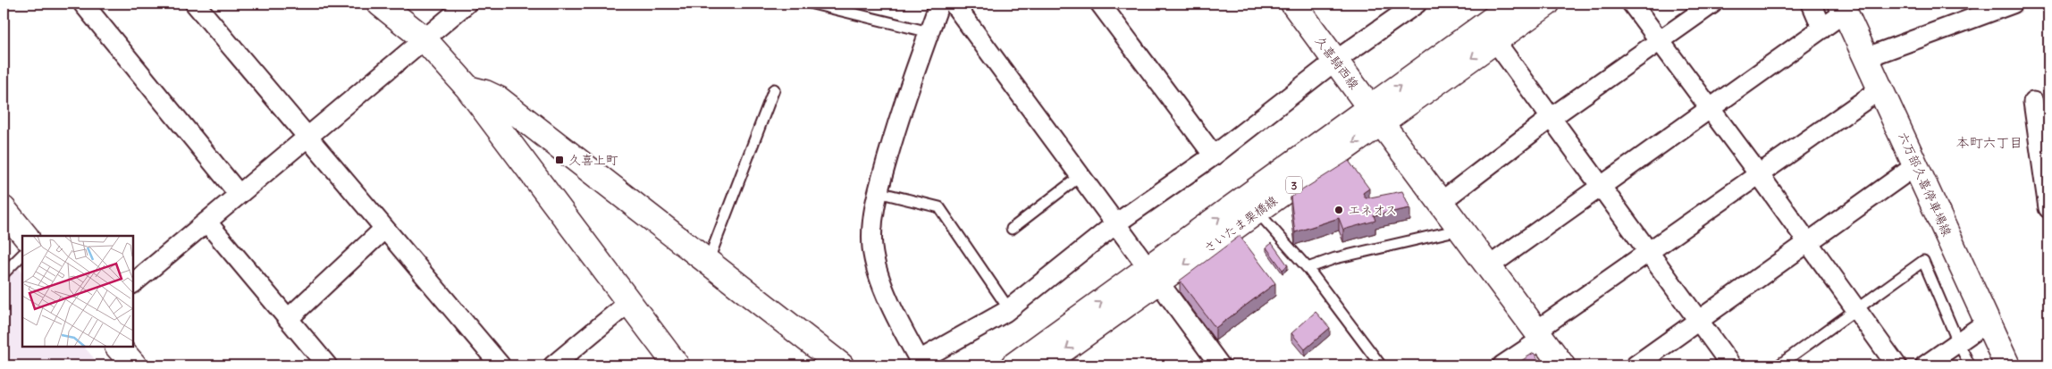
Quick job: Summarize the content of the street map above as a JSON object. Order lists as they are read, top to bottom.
{
  "streets": {
    "main road": [
      "久喜騎西線",
      "六万部久喜停車場線",
      "3",
      "さいたま栗橋線"
    ]
  },
  "crossings": [
    ["久喜騎西線", "さいたま栗橋線"]
  ],
  "districts": ["本町六丁目"],
  "places": {
    "transit": ["久喜上町"],
    "other": ["エネオス"]
  }
}
